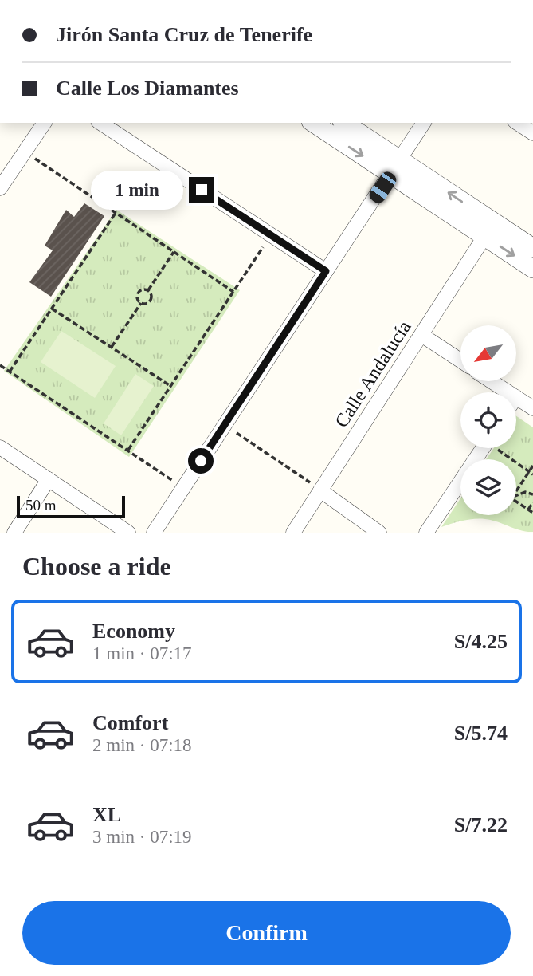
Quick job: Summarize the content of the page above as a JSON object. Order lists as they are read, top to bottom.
{
  "streets": {
    "street": ["Calle Andalucía"]
  },
  "scale_bar": "50 m",
  "north": "bottom left",
  "page": {
    "banner": ["Jirón Santa Cruz de Tenerife", "Calle Los Diamantes"],
    "bubble": "1 min",
    "scale": "50 m",
    "heading": "Choose a ride",
    "list": [
      {
        "name": "Economy",
        "note": "1 min · 07:17",
        "value": "S/4.25"
      },
      {
        "name": "Comfort",
        "note": "2 min · 07:18",
        "value": "S/5.74"
      },
      {
        "name": "XL",
        "note": "3 min · 07:19",
        "value": "S/7.22"
      }
    ],
    "buttons": "Confirm"
  }
}
